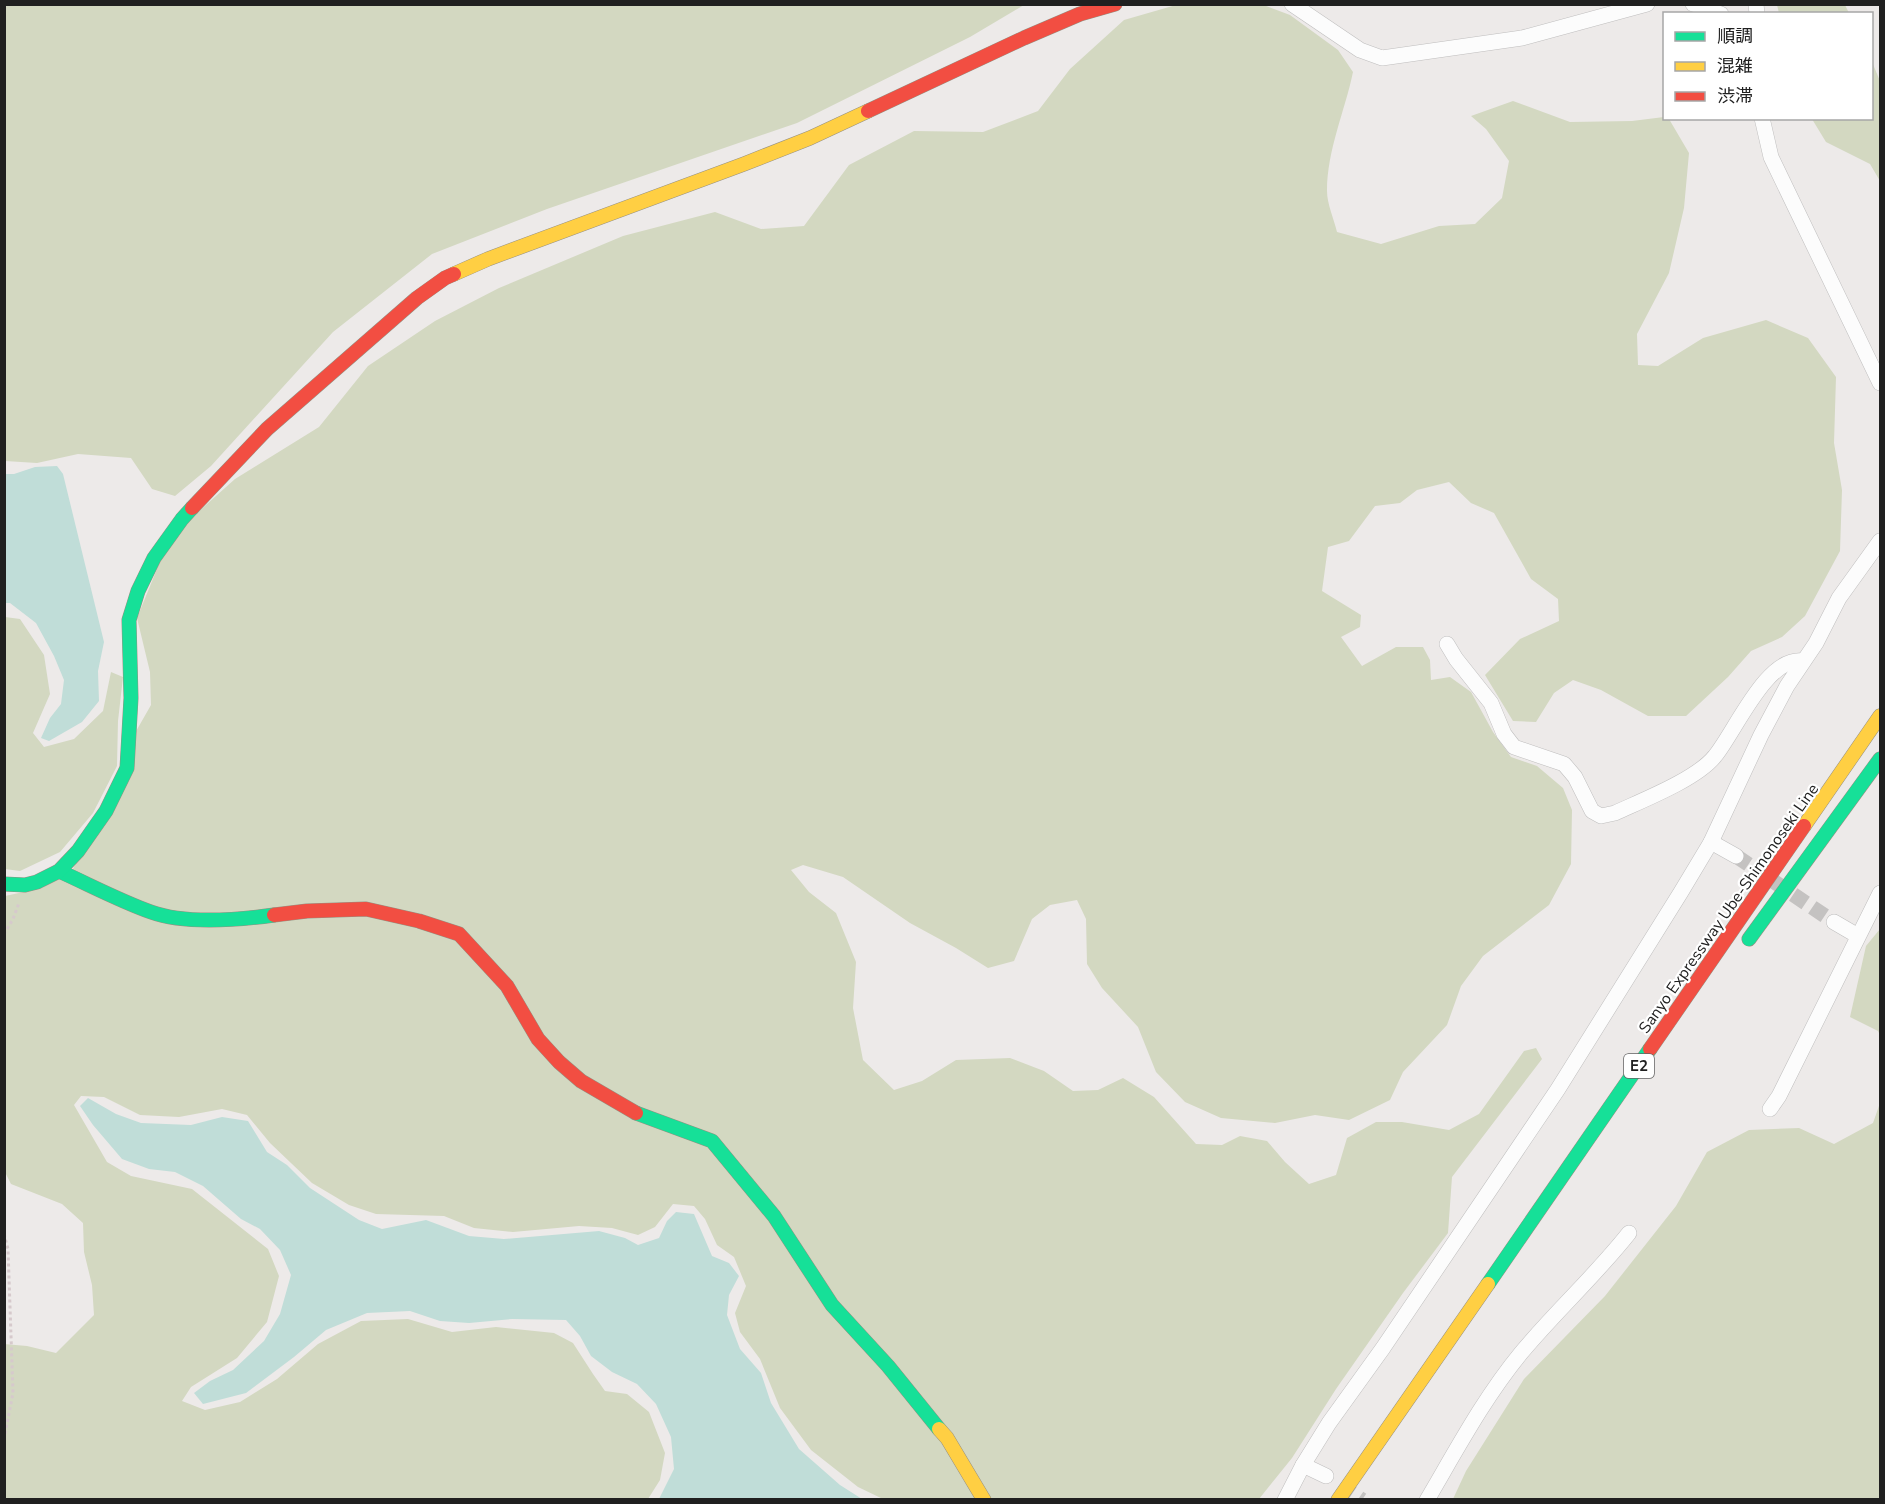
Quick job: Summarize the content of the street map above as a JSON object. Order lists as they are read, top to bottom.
{
  "streets": {
    "main road": ["Sanyo Expressway Ube-Shimonoseki Line", "E2"]
  },
  "legend": ["順調", "混雑", "渋滞"]
}
